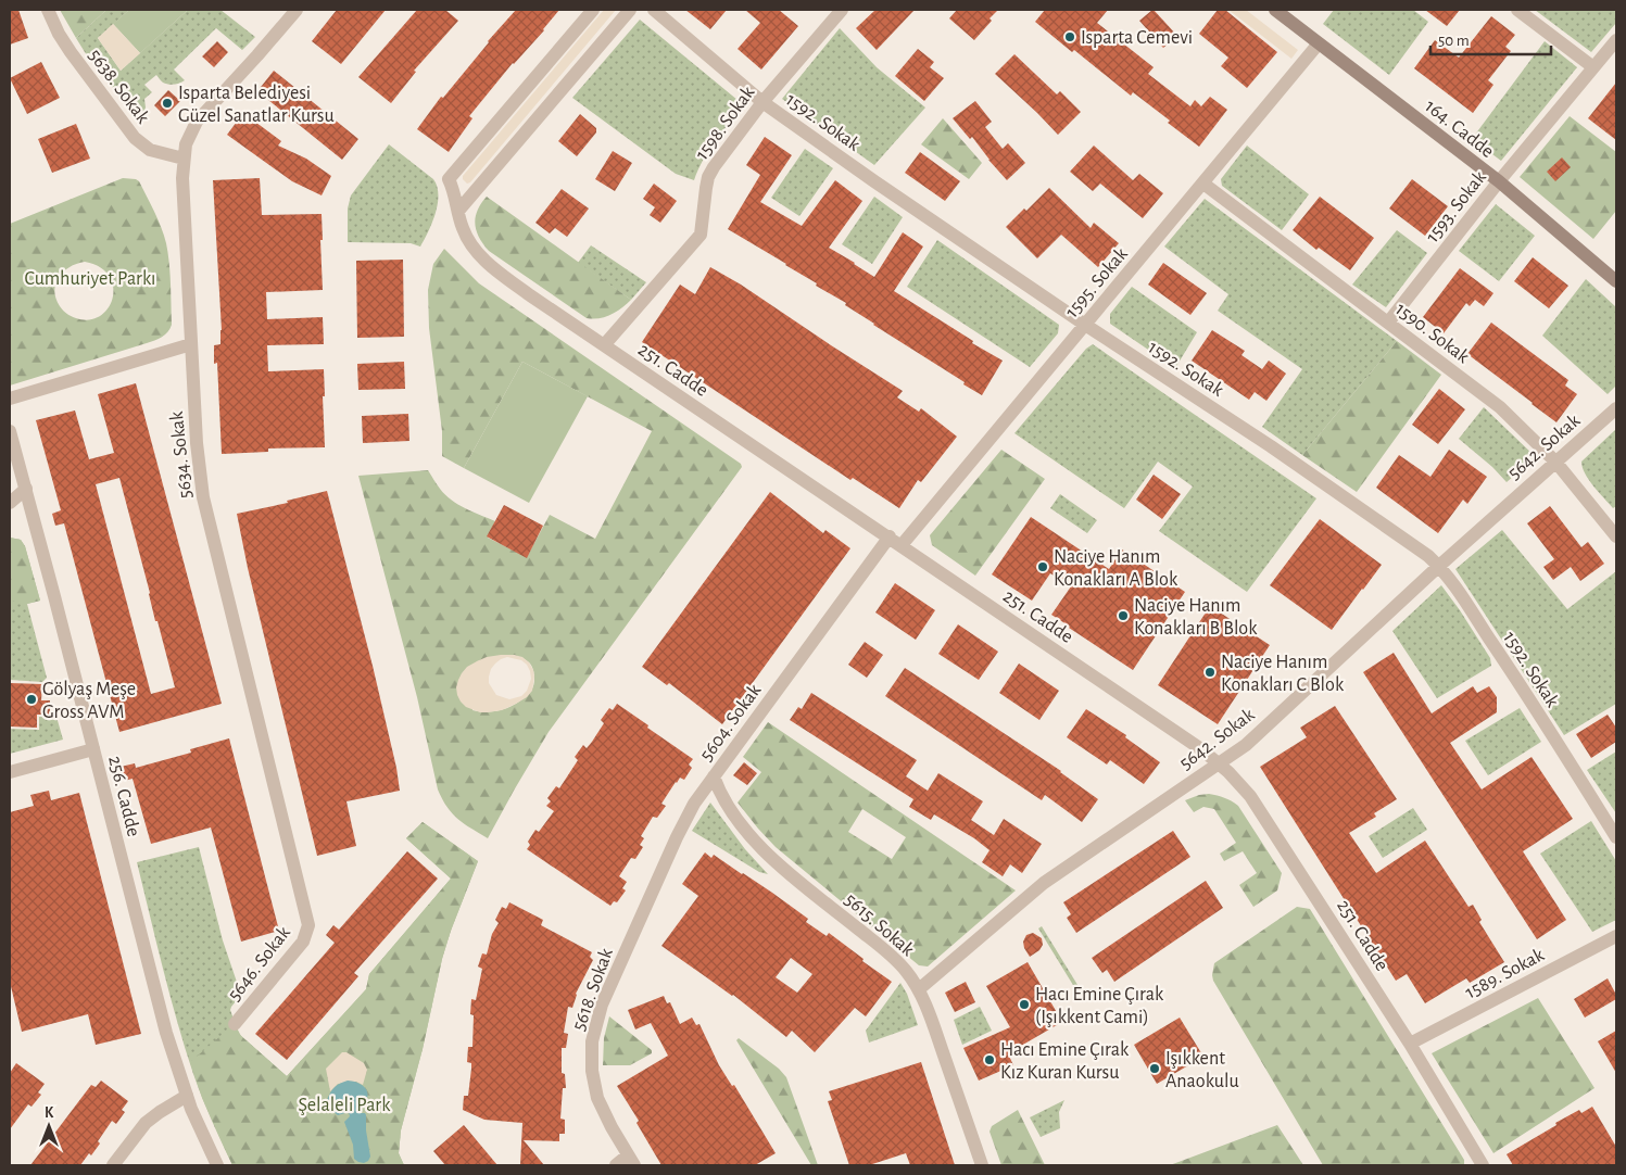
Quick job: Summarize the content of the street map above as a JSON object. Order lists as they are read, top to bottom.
{
  "streets": {
    "main road": ["164. Cadde"],
    "street": [
      "5638. Sokak",
      "1592. Sokak",
      "1598. Sokak",
      "1593. Sokak",
      "1595. Sokak",
      "1590. Sokak",
      "251. Cadde",
      "5642. Sokak",
      "5634. Sokak",
      "5604. Sokak",
      "256. Cadde",
      "5615. Sokak",
      "5646. Sokak",
      "1589. Sokak",
      "5618. Sokak"
    ]
  },
  "crossings": [
    ["5638. Sokak", "5634. Sokak"],
    ["1592. Sokak", "1598. Sokak"],
    ["1592. Sokak", "1595. Sokak"],
    ["1592. Sokak", "5642. Sokak"],
    ["1598. Sokak", "251. Cadde"],
    ["164. Cadde", "1593. Sokak"],
    ["164. Cadde", "1595. Sokak"],
    ["1593. Sokak", "1590. Sokak"],
    ["1595. Sokak", "1590. Sokak"],
    ["1595. Sokak", "251. Cadde"],
    ["1590. Sokak", "5642. Sokak"],
    ["251. Cadde", "5642. Sokak"],
    ["251. Cadde", "5604. Sokak"],
    ["251. Cadde", "1589. Sokak"],
    ["5642. Sokak", "5615. Sokak"],
    ["5634. Sokak", "5646. Sokak"],
    ["5604. Sokak", "5615. Sokak"],
    ["5604. Sokak", "5618. Sokak"]
  ],
  "parks": ["Cumhuriyet Parkı", "Şelaleli Park"],
  "places": [
    "Isparta Cemevi",
    "Isparta Belediyesi Güzel Sanatlar Kursu",
    "Naciye Hanım Konakları A Blok",
    "Naciye Hanım Konakları B Blok",
    "Naciye Hanım Konakları C Blok",
    "Gölyaş Meşe Gross AVM",
    "Hacı Emine Çırak (Işıkkent Cami)",
    "Hacı Emine Çırak Kız Kuran Kursu",
    "Işıkkent Anaokulu"
  ],
  "scale_bar": "50 m",
  "north": "top"
}
